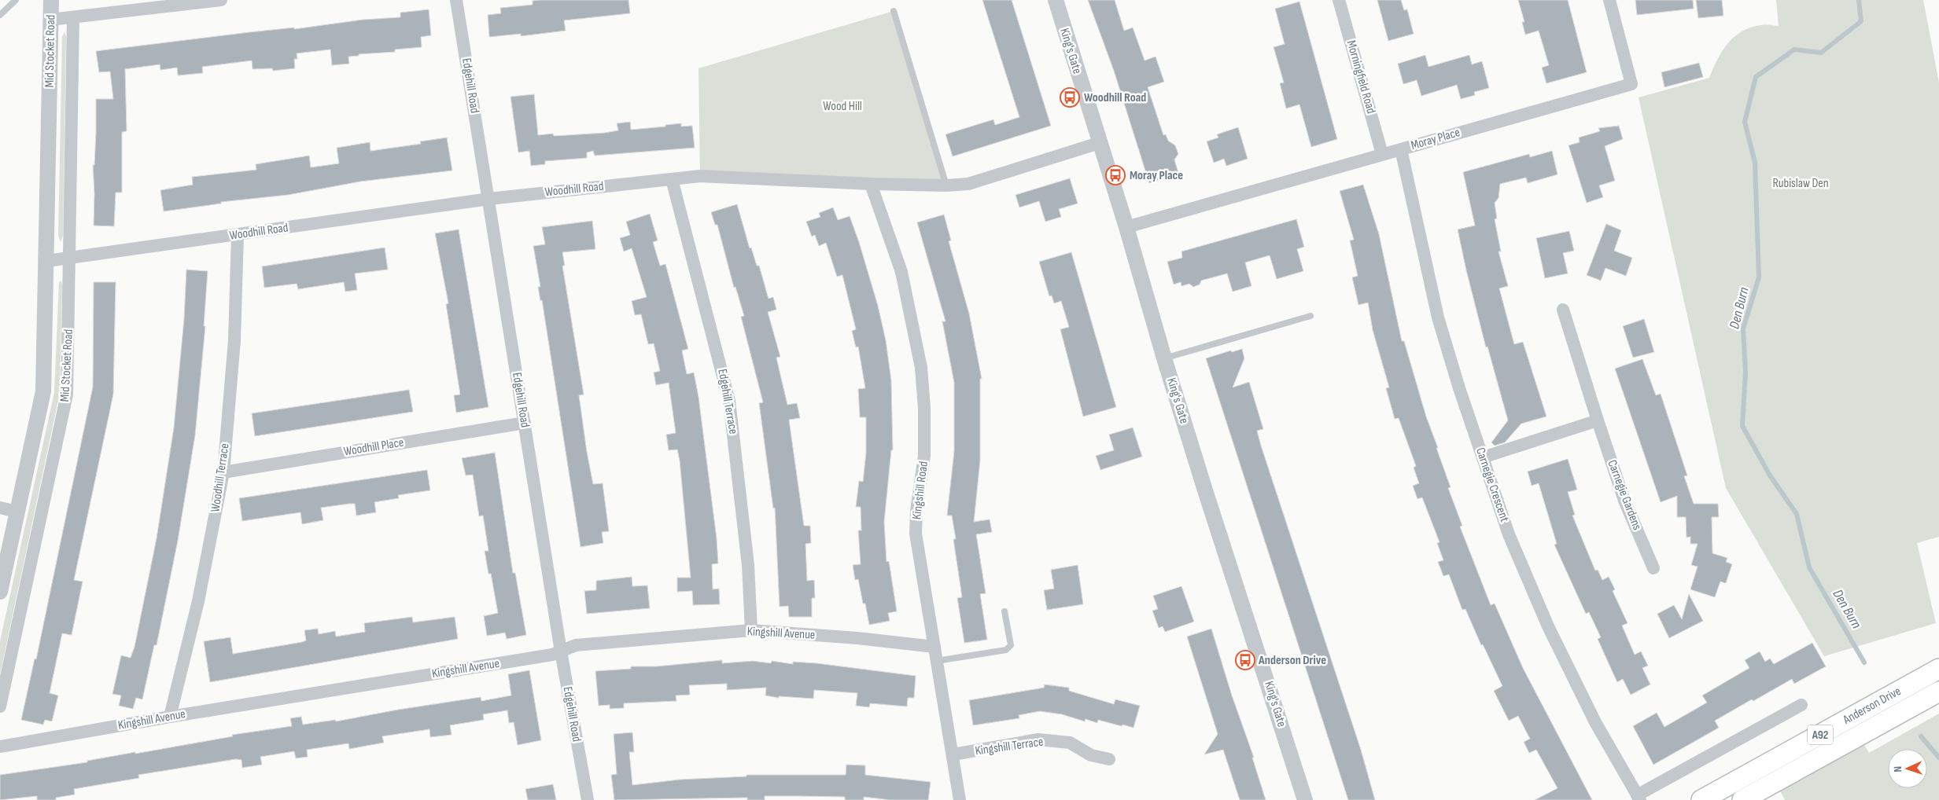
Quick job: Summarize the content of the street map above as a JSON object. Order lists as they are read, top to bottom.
{
  "streets": {
    "main road": ["Anderson Drive", "A92"],
    "street": [
      "Mid Stocket Road",
      "King's Gate",
      "Morningfield Road",
      "Edgehill Road",
      "Moray Place",
      "Woodhill Road",
      "Edgehill Terrace",
      "Woodhill Place",
      "Woodhill Terrace",
      "Carnegie Crescent",
      "Kingshill Road",
      "Carnegie Gardens",
      "Kingshill Avenue",
      "Kingshill Terrace"
    ]
  },
  "crossings": [
    ["Mid Stocket Road", "Woodhill Road"],
    ["King's Gate", "Moray Place"],
    ["King's Gate", "Woodhill Road"],
    ["Morningfield Road", "Moray Place"],
    ["Edgehill Road", "Woodhill Road"],
    ["Edgehill Road", "Woodhill Place"],
    ["Edgehill Road", "Kingshill Avenue"],
    ["Moray Place", "Carnegie Crescent"],
    ["Woodhill Road", "Edgehill Terrace"],
    ["Woodhill Road", "Woodhill Terrace"],
    ["Woodhill Road", "Kingshill Road"],
    ["Edgehill Terrace", "Kingshill Avenue"],
    ["Woodhill Place", "Woodhill Terrace"],
    ["Woodhill Terrace", "Kingshill Avenue"],
    ["Kingshill Road", "Kingshill Avenue"],
    ["Kingshill Road", "Kingshill Terrace"]
  ],
  "water": ["Den Burn"],
  "parks": ["Wood Hill", "Rubislaw Den"],
  "places": {
    "bus stop": ["Woodhill Road", "Moray Place", "Anderson Drive"]
  },
  "north": "left"
}
